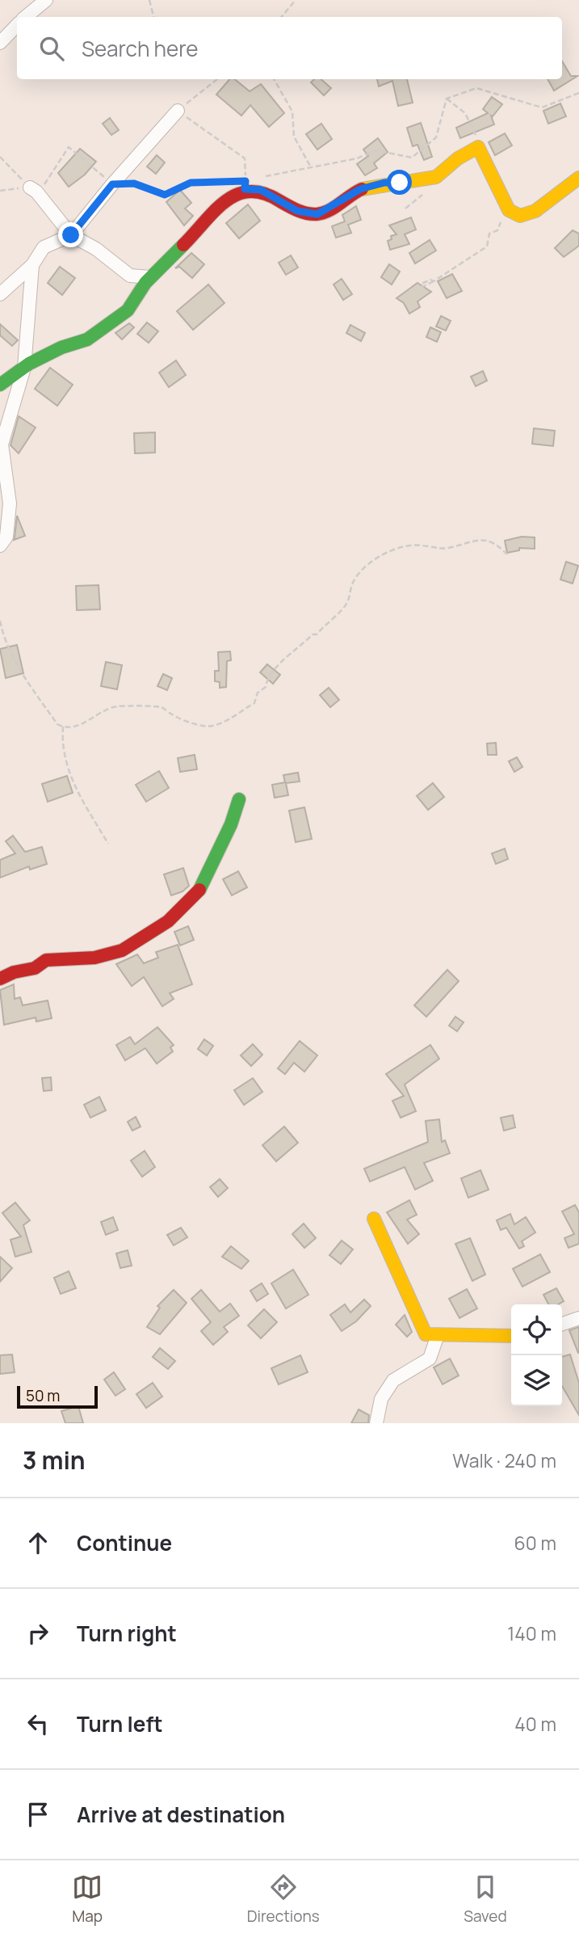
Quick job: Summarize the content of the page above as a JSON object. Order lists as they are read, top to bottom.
{
  "scale_bar": "50 m",
  "page": {
    "search": "Search here",
    "scale": "50 m",
    "heading": ["3 min", "Walk · 240 m"],
    "list": [
      ["Continue", "60 m"],
      ["Turn right", "140 m"],
      ["Turn left", "40 m"],
      "Arrive at destination"
    ],
    "nav": ["Map", "Directions", "Saved"]
  }
}
